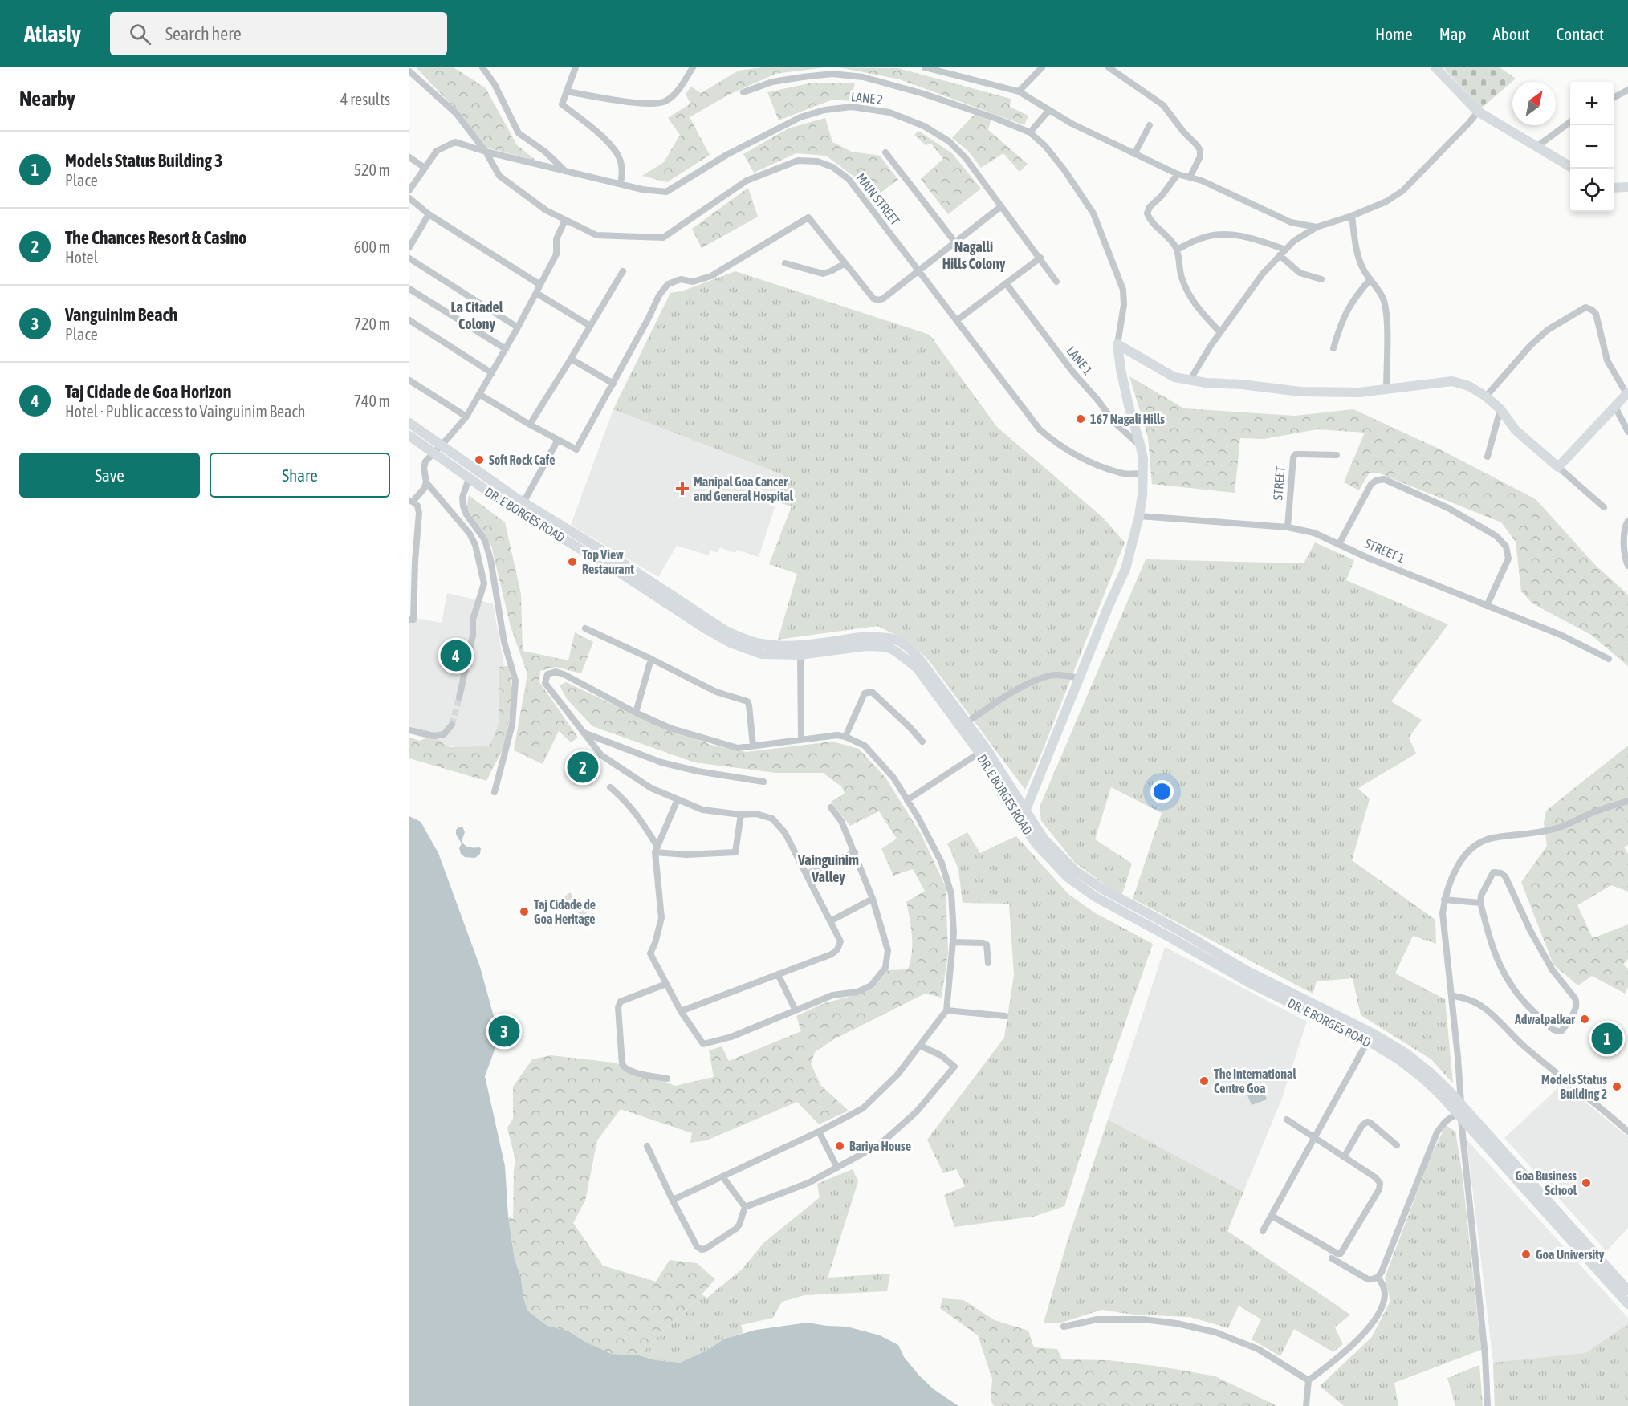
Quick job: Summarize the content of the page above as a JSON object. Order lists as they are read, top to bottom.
{
  "streets": {
    "main road": ["DR. E BORGES ROAD"],
    "street": [
      "LANE 2",
      "MAIN STREET",
      "LANE 1",
      "STREET",
      "STREET 1"
    ]
  },
  "crossings": [
    ["LANE 2", "MAIN STREET"],
    ["STREET", "STREET 1"]
  ],
  "districts": ["Nagalli Hills Colony", "La Citadel Colony", "Vainguinim Valley"],
  "places": {
    "other": [
      "167 Nagali Hills",
      "Soft Rock Cafe",
      "Top View Restaurant",
      "Taj Cidade de Goa Heritage",
      "Adwalpalkar",
      "The International Centre Goa",
      "Models Status Building 2",
      "Bariya House",
      "Goa Business School",
      "Goa University"
    ],
    "health": ["Manipal Goa Cancer and General Hospital"]
  },
  "north": "top right",
  "page": {
    "header": "Atlasly",
    "search": "Search here",
    "nav": [
      "Home",
      "Map",
      "About",
      "Contact"
    ],
    "heading": ["Nearby", "4 results"],
    "map_buttons": ["+", "−"],
    "list": [
      {
        "mark": "1",
        "name": "Models Status Building 3",
        "note": "Place",
        "value": "520 m"
      },
      {
        "mark": "2",
        "name": "The Chances Resort & Casino",
        "note": "Hotel",
        "value": "600 m"
      },
      {
        "mark": "3",
        "name": "Vanguinim Beach",
        "note": "Place",
        "value": "720 m"
      },
      {
        "mark": "4",
        "name": "Taj Cidade de Goa Horizon",
        "note": "Hotel · Public access to Vainguinim Beach",
        "value": "740 m"
      }
    ],
    "buttons": ["Save", "Share"],
    "pins": [
      "4",
      "2",
      "3",
      "1"
    ]
  }
}
